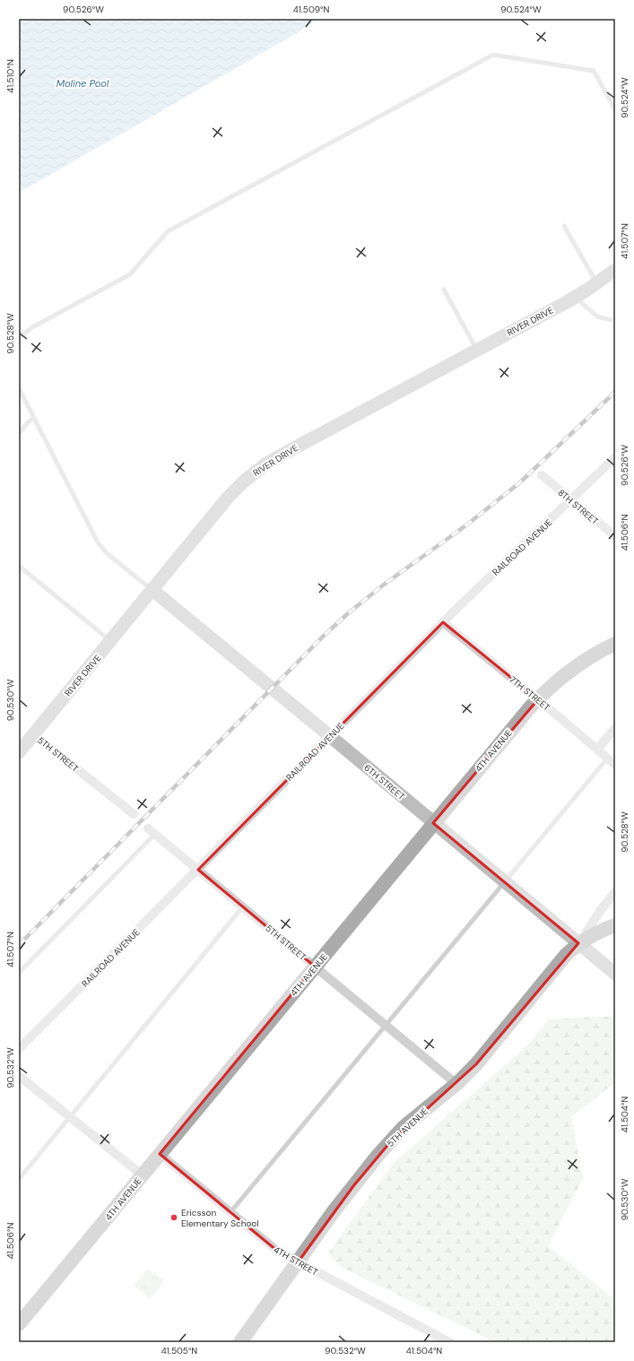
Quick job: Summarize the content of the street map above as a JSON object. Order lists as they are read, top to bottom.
{
  "streets": {
    "main road": [
      "RIVER DRIVE",
      "4TH AVENUE",
      "6TH STREET",
      "5TH AVENUE"
    ],
    "street": [
      "8TH STREET",
      "RAILROAD AVENUE",
      "7TH STREET",
      "5TH STREET",
      "4TH STREET"
    ]
  },
  "crossings": [
    ["RIVER DRIVE", "5TH STREET"],
    ["RIVER DRIVE", "6TH STREET"],
    ["8TH STREET", "RAILROAD AVENUE"],
    ["RAILROAD AVENUE", "7TH STREET"],
    ["RAILROAD AVENUE", "5TH STREET"],
    ["RAILROAD AVENUE", "6TH STREET"],
    ["7TH STREET", "4TH AVENUE"],
    ["4TH AVENUE", "5TH STREET"],
    ["4TH AVENUE", "6TH STREET"],
    ["4TH AVENUE", "4TH STREET"],
    ["5TH STREET", "5TH AVENUE"],
    ["6TH STREET", "5TH AVENUE"],
    ["5TH AVENUE", "4TH STREET"]
  ],
  "water": ["Moline Pool"],
  "places": ["Ericsson Elementary School"],
  "coordinates": [
    "90.526°W",
    "41.509°N",
    "90.524°W",
    "41.510°N",
    "41.507°N",
    "90.528°W",
    "41.506°N",
    "90.530°W",
    "90.532°W",
    "41.504°N",
    "41.505°N"
  ]
}
